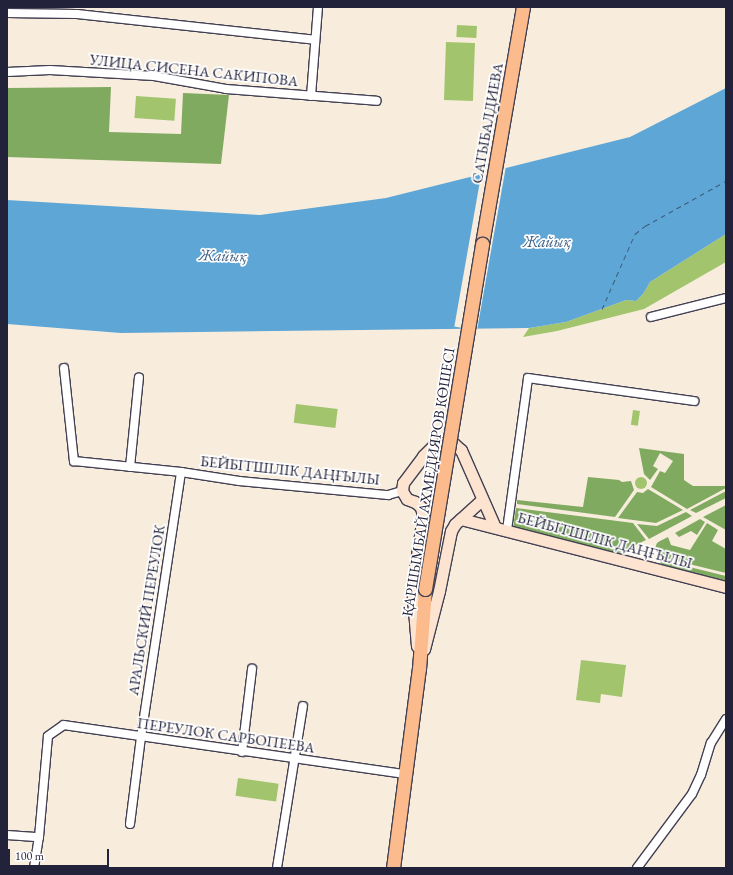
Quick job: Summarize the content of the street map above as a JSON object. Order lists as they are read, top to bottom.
{
  "streets": {
    "main road": ["САТЫБАЛДИЕВА", "ҚАРШЫМБАЙ АХМЕДИЯРОВ КӨШЕСІ"],
    "street": [
      "УЛИЦА СИСЕНА САКИПОВА",
      "БЕЙБІТШІЛІК ДАҢҒЫЛЫ",
      "АРАЛЬСКИЙ ПЕРЕУЛОК",
      "ПЕРЕУЛОК САРБОПЕЕВА"
    ]
  },
  "crossings": [
    ["САТЫБАЛДИЕВА", "ҚАРШЫМБАЙ АХМЕДИЯРОВ КӨШЕСІ"],
    ["БЕЙБІТШІЛІК ДАҢҒЫЛЫ", "АРАЛЬСКИЙ ПЕРЕУЛОК"],
    ["ҚАРШЫМБАЙ АХМЕДИЯРОВ КӨШЕСІ", "ПЕРЕУЛОК САРБОПЕЕВА"],
    ["АРАЛЬСКИЙ ПЕРЕУЛОК", "ПЕРЕУЛОК САРБОПЕЕВА"]
  ],
  "water": ["Жайық"],
  "scale_bar": "100 m"
}
